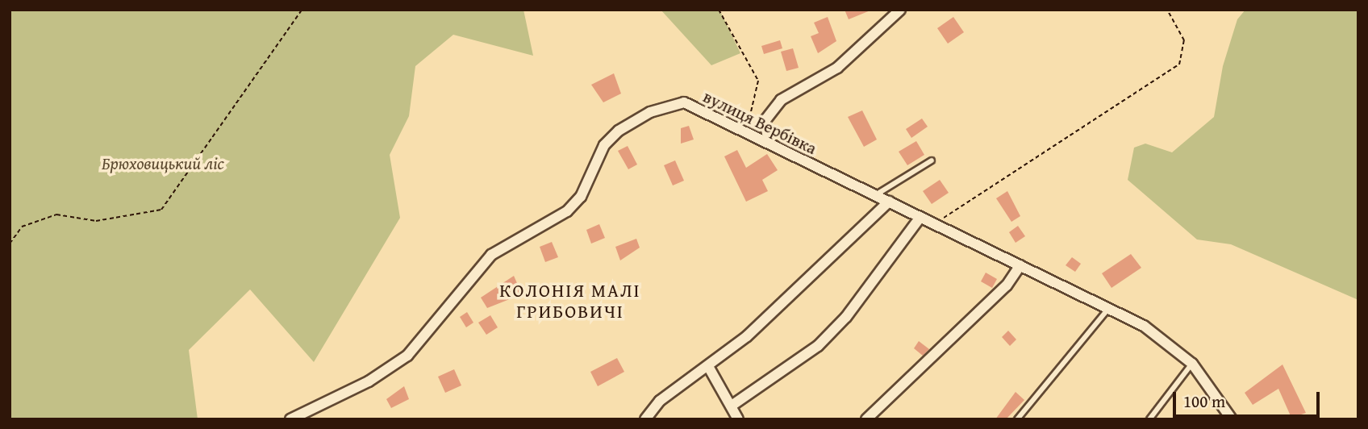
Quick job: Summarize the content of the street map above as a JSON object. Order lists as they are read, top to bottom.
{
  "streets": {
    "street": ["вулиця Вербівка"]
  },
  "districts": ["КОЛОНІЯ МАЛІ ГРИБОВИЧІ"],
  "parks": ["Брюховицький ліс"],
  "scale_bar": "100 m"
}
